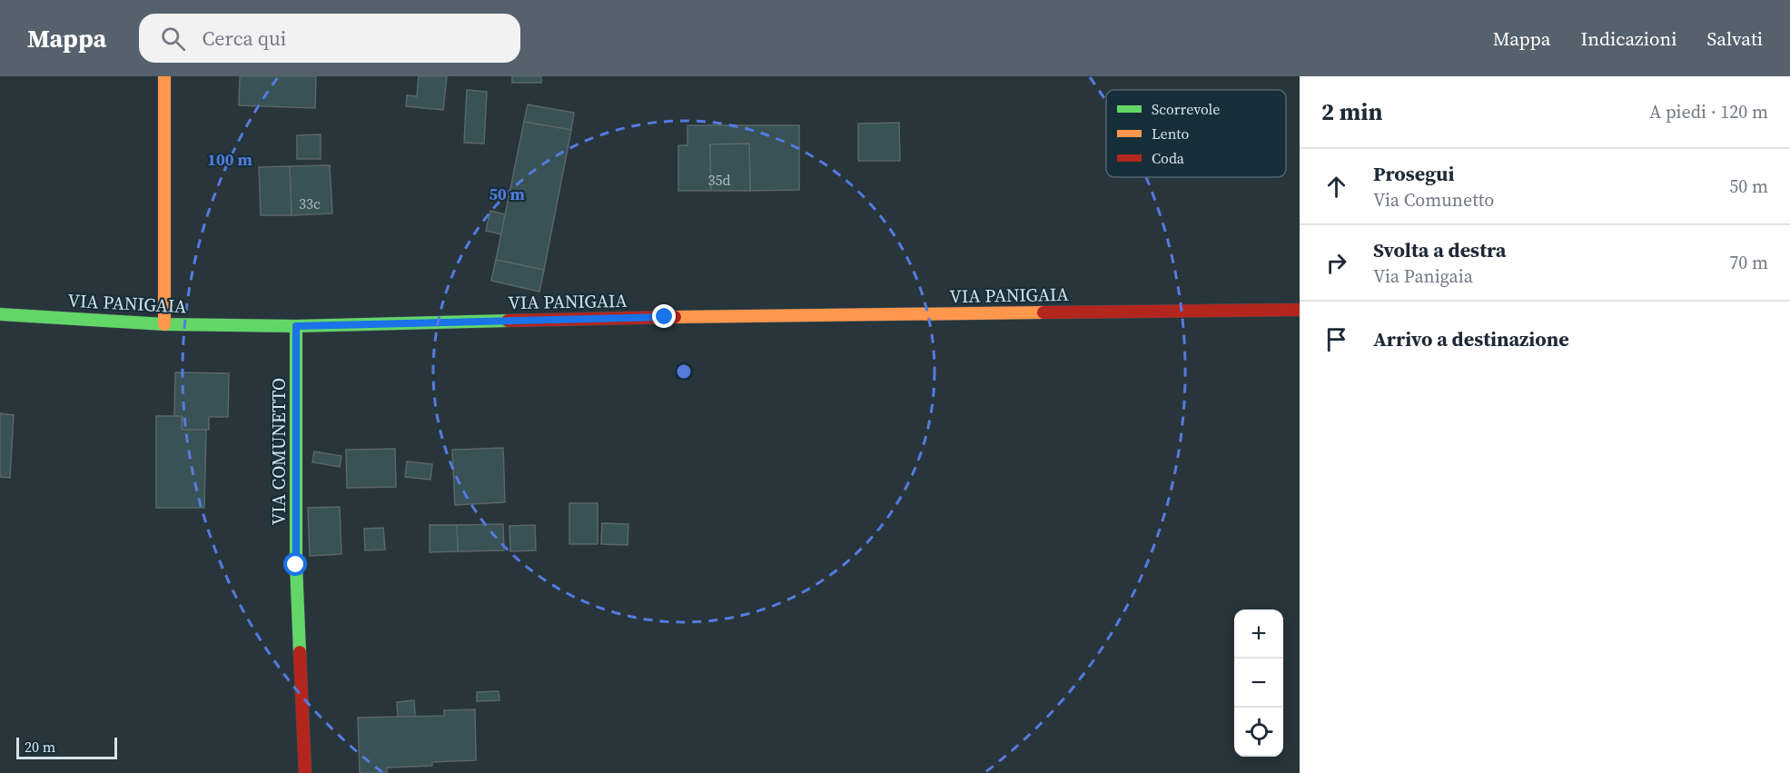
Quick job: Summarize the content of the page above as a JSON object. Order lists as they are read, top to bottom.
{
  "streets": {
    "street": ["VIA PANIGAIA", "VIA COMUNETTO"]
  },
  "crossings": [
    ["VIA PANIGAIA", "VIA COMUNETTO"]
  ],
  "house_numbers": ["35d", "33c"],
  "legend": ["Scorrevole", "Lento", "Coda"],
  "scale_bar": "20 m",
  "page": {
    "header": "Mappa",
    "search": "Cerca qui",
    "nav": ["Mappa", "Indicazioni", "Salvati"],
    "heading": ["2 min", "A piedi · 120 m"],
    "list": [
      ["Prosegui", "Via Comunetto", "50 m"],
      ["Svolta a destra", "Via Panigaia", "70 m"],
      "Arrivo a destinazione"
    ],
    "map_buttons": ["+", "−"],
    "scale": "20 m"
  },
  "rings": ["100 m", "50 m"]
}
